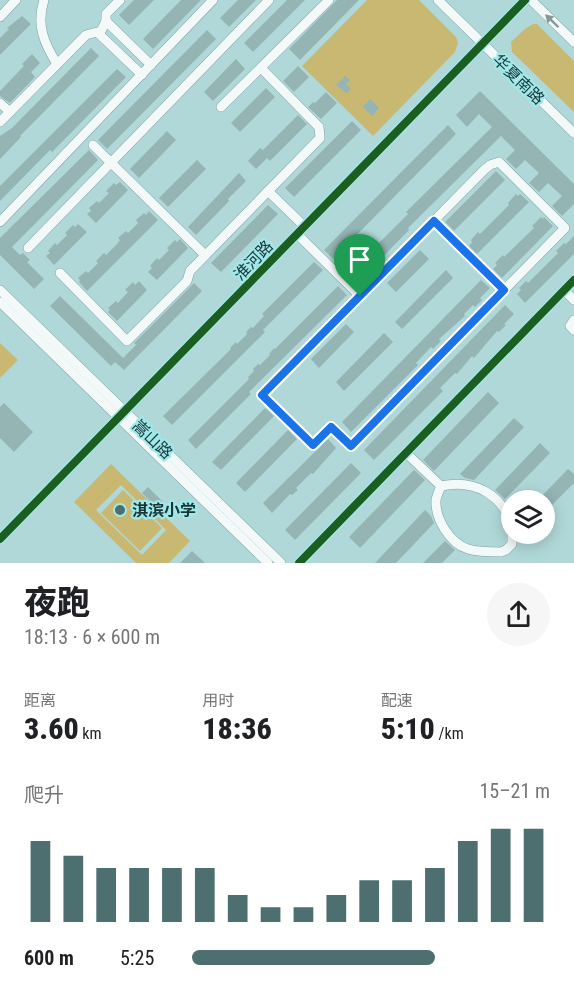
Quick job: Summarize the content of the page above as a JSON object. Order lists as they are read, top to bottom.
{
  "streets": {
    "street": ["华夏南路", "淮河路", "嵩山路"]
  },
  "crossings": [
    ["华夏南路", "淮河路"],
    ["淮河路", "嵩山路"]
  ],
  "places": ["淇滨小学"],
  "page": {
    "heading": ["夜跑", "18:13 · 6 × 600 m"],
    "stats": [
      ["距离", "3.60 km"],
      ["用时", "18:36"],
      ["配速", "5:10 /km"]
    ],
    "chart": ["爬升", "15–21 m"],
    "list": [
      {
        "name": "600 m",
        "note": "5:25"
      }
    ]
  }
}
